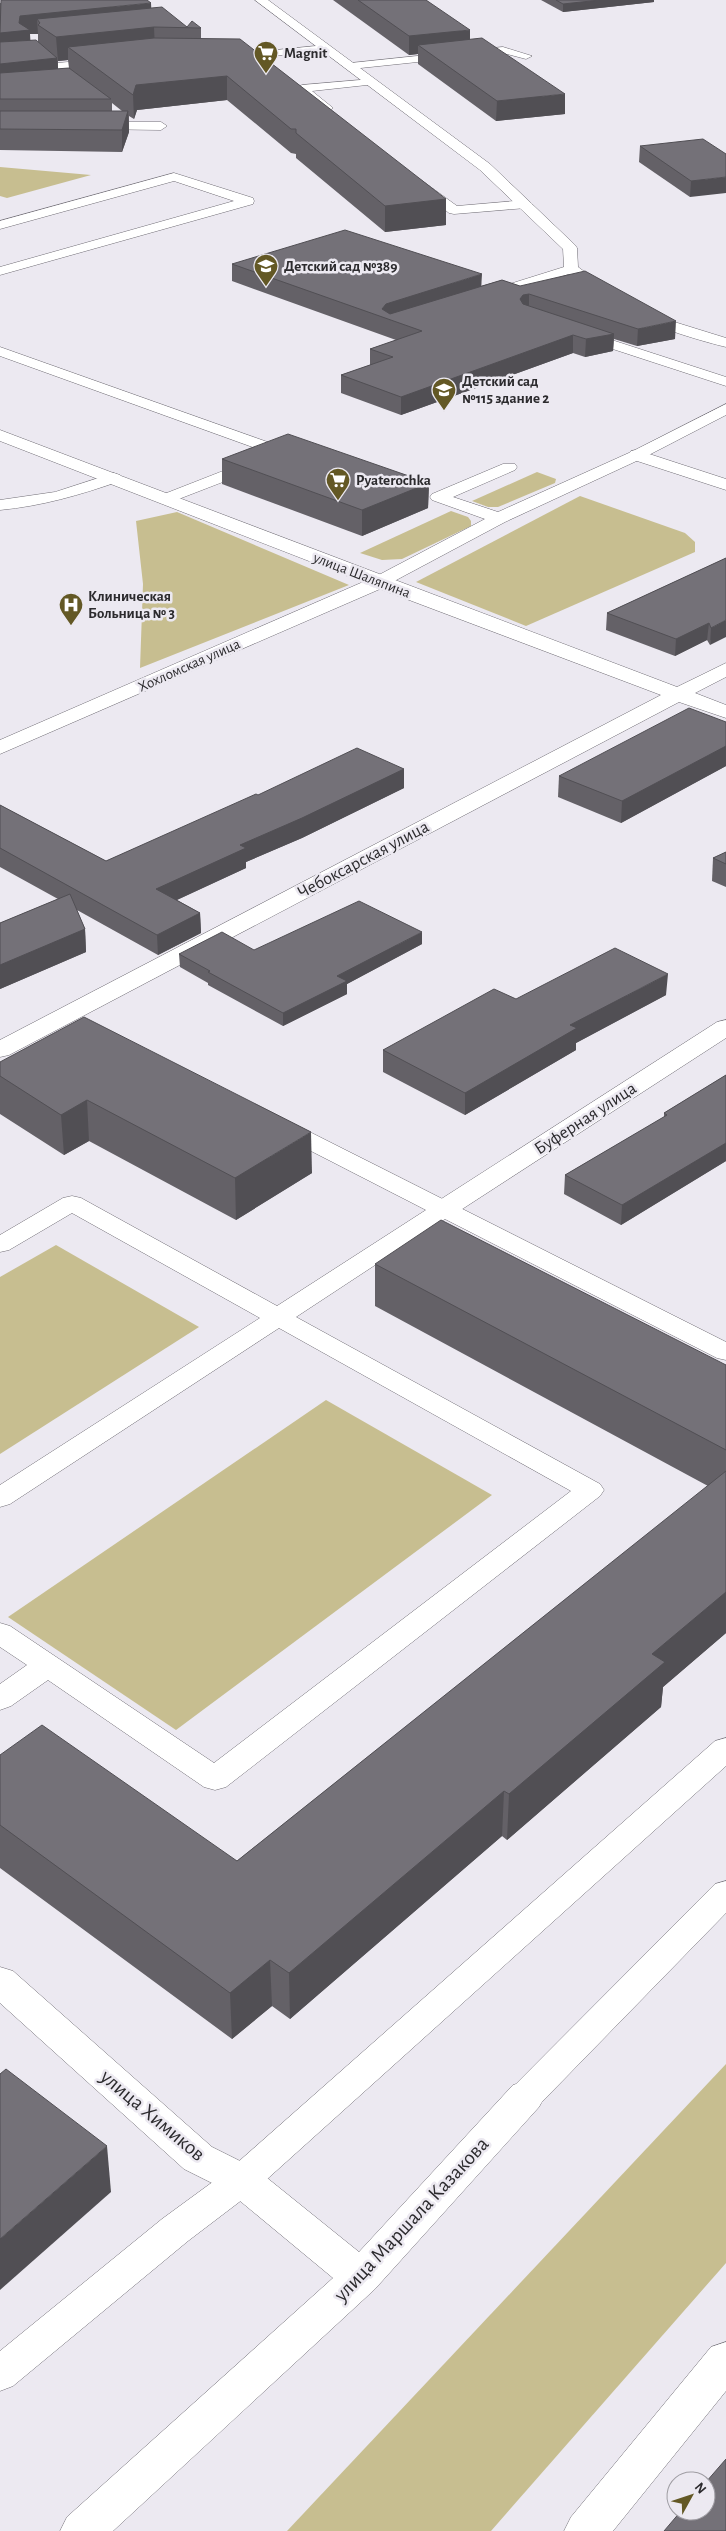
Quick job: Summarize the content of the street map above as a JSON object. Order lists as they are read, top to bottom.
{
  "streets": {
    "street": [
      "улица Шаляпина",
      "Хохломская улица",
      "Чебоксарская улица",
      "Буферная улица",
      "улица Химиков",
      "улица Маршала Казакова"
    ]
  },
  "crossings": [
    ["улица Шаляпина", "Хохломская улица"],
    ["улица Шаляпина", "Чебоксарская улица"],
    ["улица Химиков", "улица Маршала Казакова"]
  ],
  "places": {
    "supermarket": ["Magnit", "Pyaterochka"],
    "school or university": ["Детский сад №389", "Детский сад №115 здание 2"],
    "hospital": ["Клиническая Больница № 3"]
  },
  "north": "top right"
}
